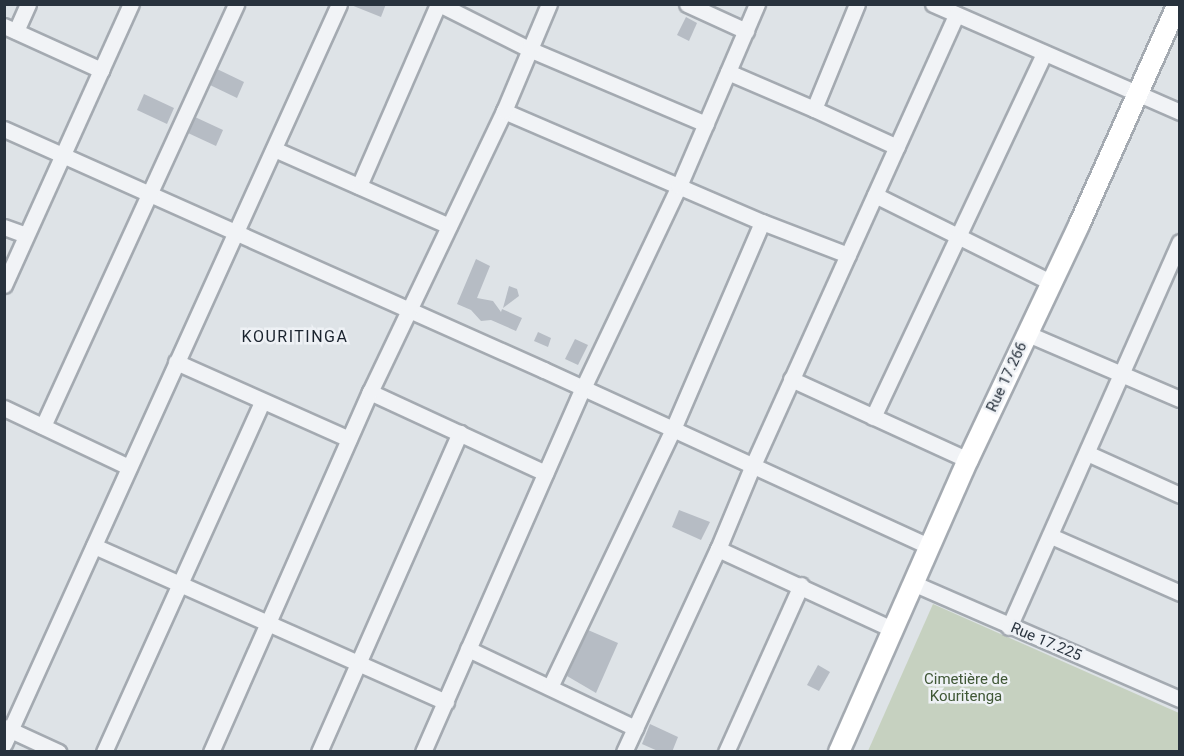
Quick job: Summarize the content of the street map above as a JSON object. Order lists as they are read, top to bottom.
{
  "streets": {
    "main road": ["Rue 17.266"],
    "street": ["Rue 17.225"]
  },
  "crossings": [
    ["Rue 17.266", "Rue 17.225"]
  ],
  "districts": ["KOURITINGA"],
  "parks": ["Cimetière de Kouritenga"]
}
